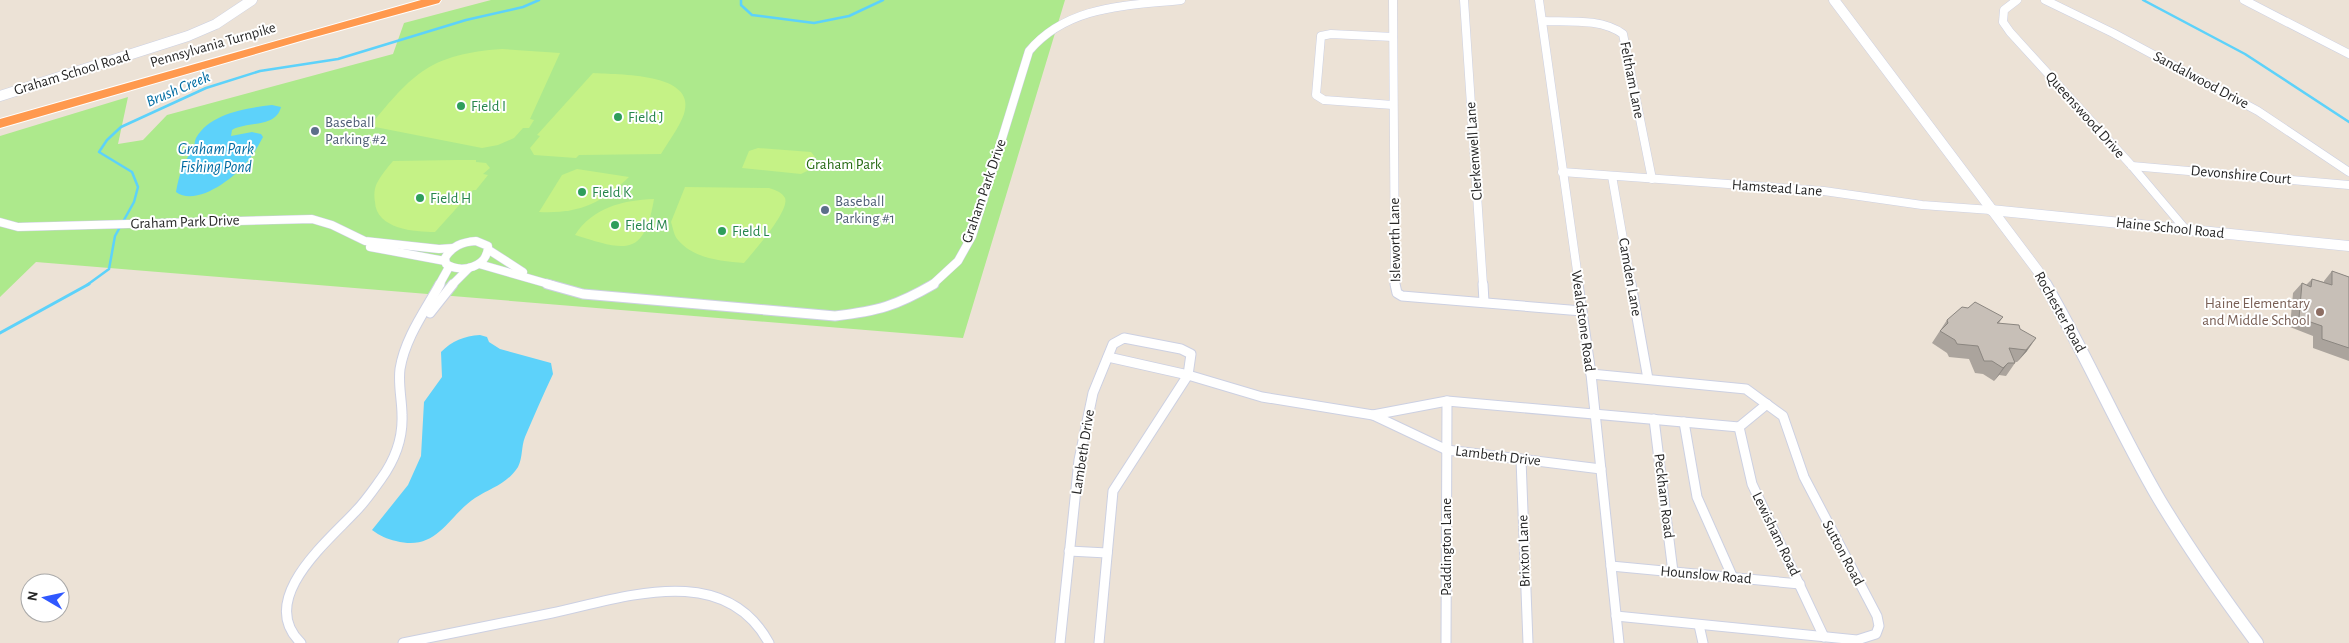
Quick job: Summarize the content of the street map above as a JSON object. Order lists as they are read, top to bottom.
{
  "streets": {
    "highway": ["Pennsylvania Turnpike"],
    "street": [
      "Graham School Road",
      "Feltham Lane",
      "Sandalwood Drive",
      "Queenswood Drive",
      "Clerkenwell Lane",
      "Devonshire Court",
      "Hamstead Lane",
      "Graham Park Drive",
      "Haine School Road",
      "Isleworth Lane",
      "Camden Lane",
      "Rochester Road",
      "Wealdstone Road",
      "Lambeth Drive",
      "Peckham Road",
      "Lewisham Road",
      "Paddington Lane",
      "Brixton Lane",
      "Sutton Road",
      "Hounslow Road"
    ]
  },
  "crossings": [
    ["Feltham Lane", "Hamstead Lane"],
    ["Feltham Lane", "Wealdstone Road"],
    ["Queenswood Drive", "Devonshire Court"],
    ["Queenswood Drive", "Haine School Road"],
    ["Clerkenwell Lane", "Isleworth Lane"],
    ["Hamstead Lane", "Haine School Road"],
    ["Hamstead Lane", "Camden Lane"],
    ["Hamstead Lane", "Rochester Road"],
    ["Hamstead Lane", "Wealdstone Road"],
    ["Haine School Road", "Rochester Road"],
    ["Isleworth Lane", "Wealdstone Road"],
    ["Camden Lane", "Sutton Road"],
    ["Wealdstone Road", "Lambeth Drive"],
    ["Wealdstone Road", "Sutton Road"],
    ["Wealdstone Road", "Hounslow Road"],
    ["Lambeth Drive", "Paddington Lane"],
    ["Lambeth Drive", "Brixton Lane"],
    ["Peckham Road", "Hounslow Road"],
    ["Lewisham Road", "Sutton Road"],
    ["Lewisham Road", "Hounslow Road"]
  ],
  "water": ["Brush Creek", "Graham Park Fishing Pond"],
  "parks": ["Graham Park"],
  "places": [
    "Field I",
    "Field J",
    "Baseball Parking #2",
    "Field K",
    "Field H",
    "Baseball Parking #1",
    "Field M",
    "Field L",
    "Haine Elementary and Middle School"
  ],
  "north": "left"
}
